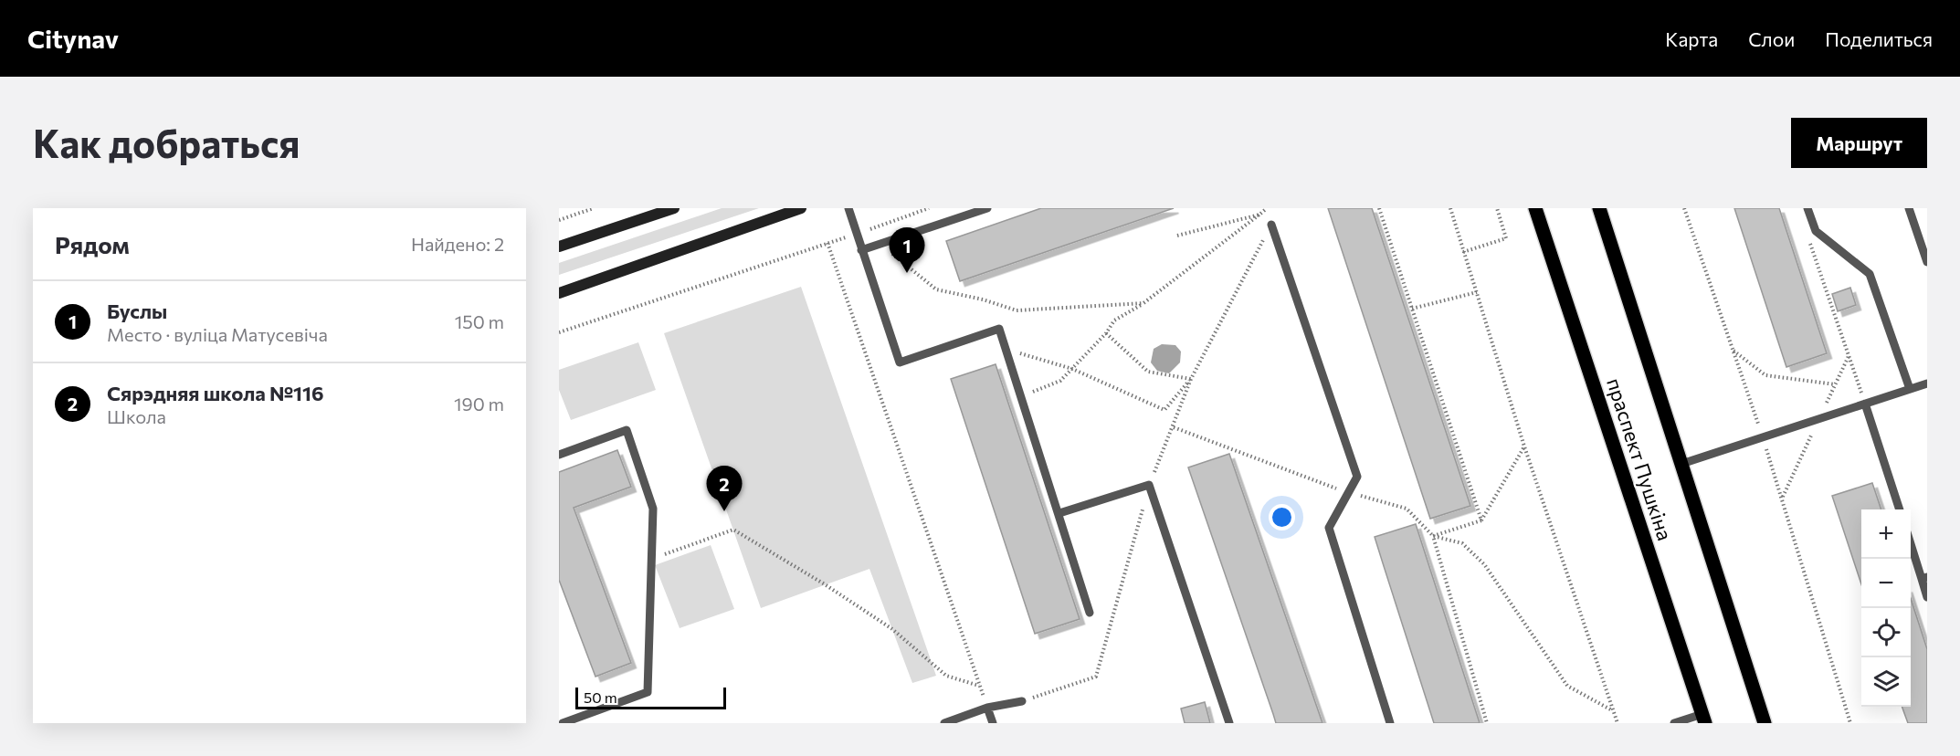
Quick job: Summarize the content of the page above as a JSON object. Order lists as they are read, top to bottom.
{
  "streets": {
    "main road": ["праспект Пушкіна"]
  },
  "scale_bar": "50 m",
  "page": {
    "header": "Citynav",
    "nav": ["Карта", "Слои", "Поделиться"],
    "buttons": "Маршрут",
    "title": "Как добраться",
    "heading": ["Рядом", "Найдено: 2"],
    "pins": ["1", "2"],
    "list": [
      {
        "mark": "1",
        "name": "Буслы",
        "note": "Место · вуліца Матусевіча",
        "value": "150 m"
      },
      {
        "mark": "2",
        "name": "Сярэдняя школа №116",
        "note": "Школа",
        "value": "190 m"
      }
    ],
    "map_buttons": ["+", "−"],
    "scale": "50 m"
  }
}
